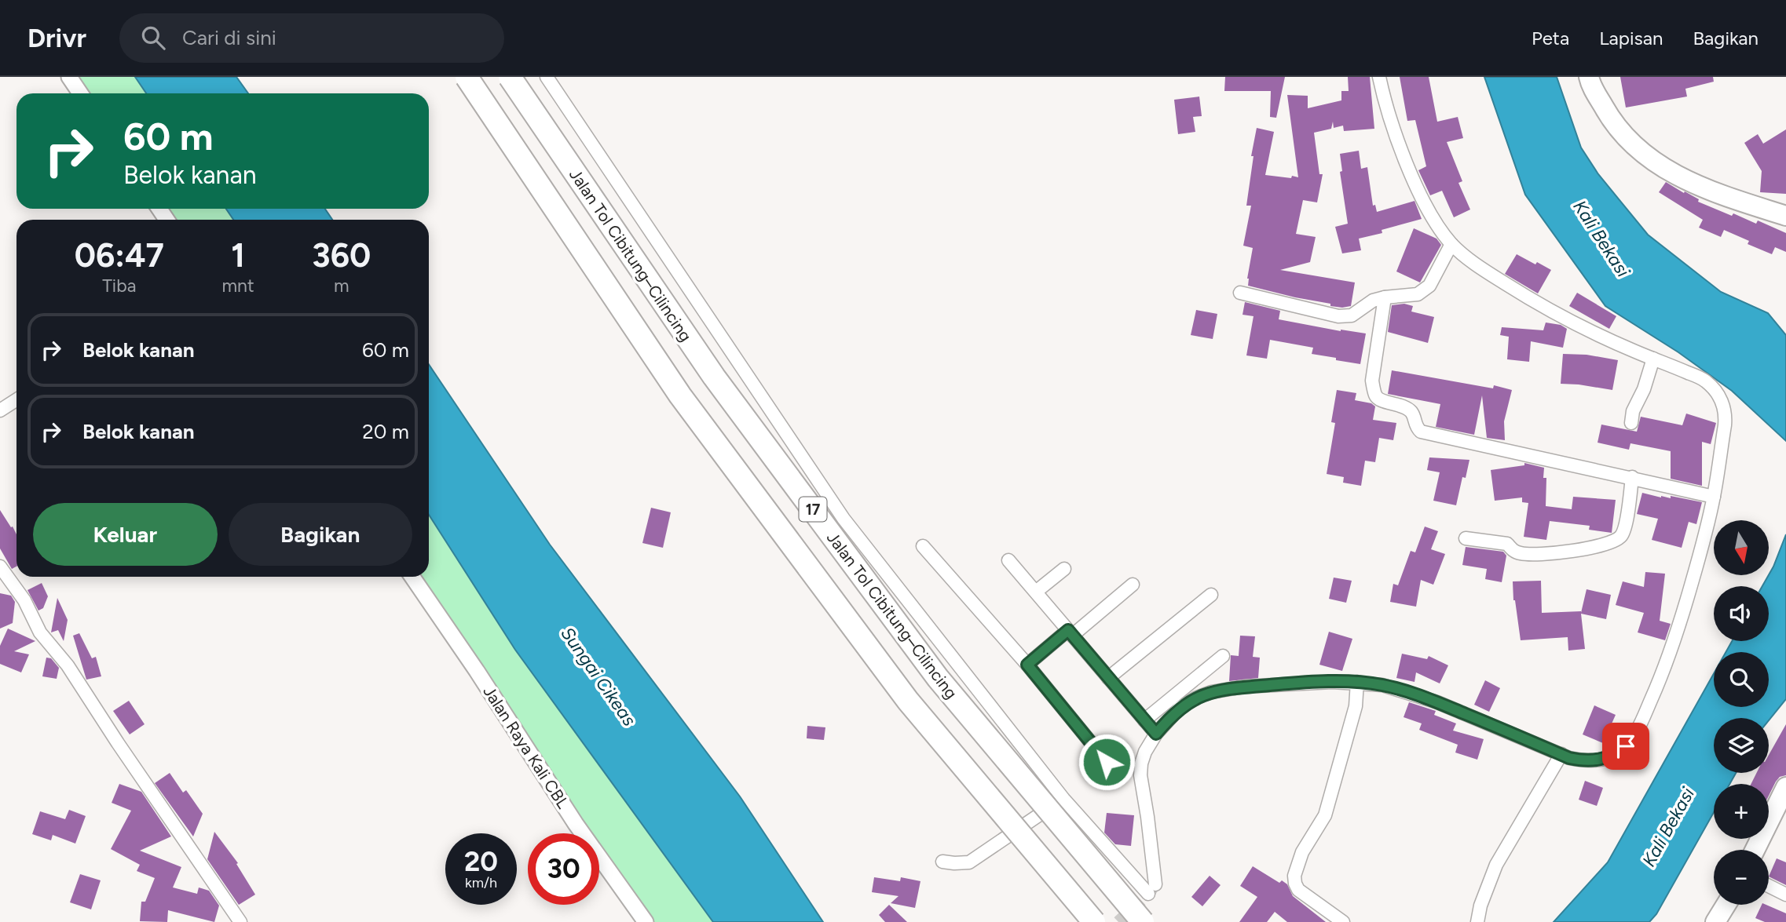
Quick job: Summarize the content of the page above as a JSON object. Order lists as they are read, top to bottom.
{
  "streets": {
    "highway": ["Jalan Tol Cibitung–Cilincing", "17"],
    "street": ["Jalan Raya Kali CBL"]
  },
  "water": ["Kali Bekasi", "Sungai Cikeas"],
  "north": "bottom",
  "page": {
    "header": "Drivr",
    "search": "Cari di sini",
    "nav": ["Peta", "Lapisan", "Bagikan"],
    "turn": ["60 m", "Belok kanan"],
    "eta": [
      "06:47",
      "Tiba",
      "1",
      "mnt",
      "360",
      "m"
    ],
    "list": [
      {
        "name": "Belok kanan",
        "value": "60 m"
      },
      {
        "name": "Belok kanan",
        "value": "20 m"
      }
    ],
    "buttons": ["Keluar", "Bagikan"],
    "map_buttons": ["+", "−"],
    "speed": "20 km/h",
    "limit": "30"
  }
}
